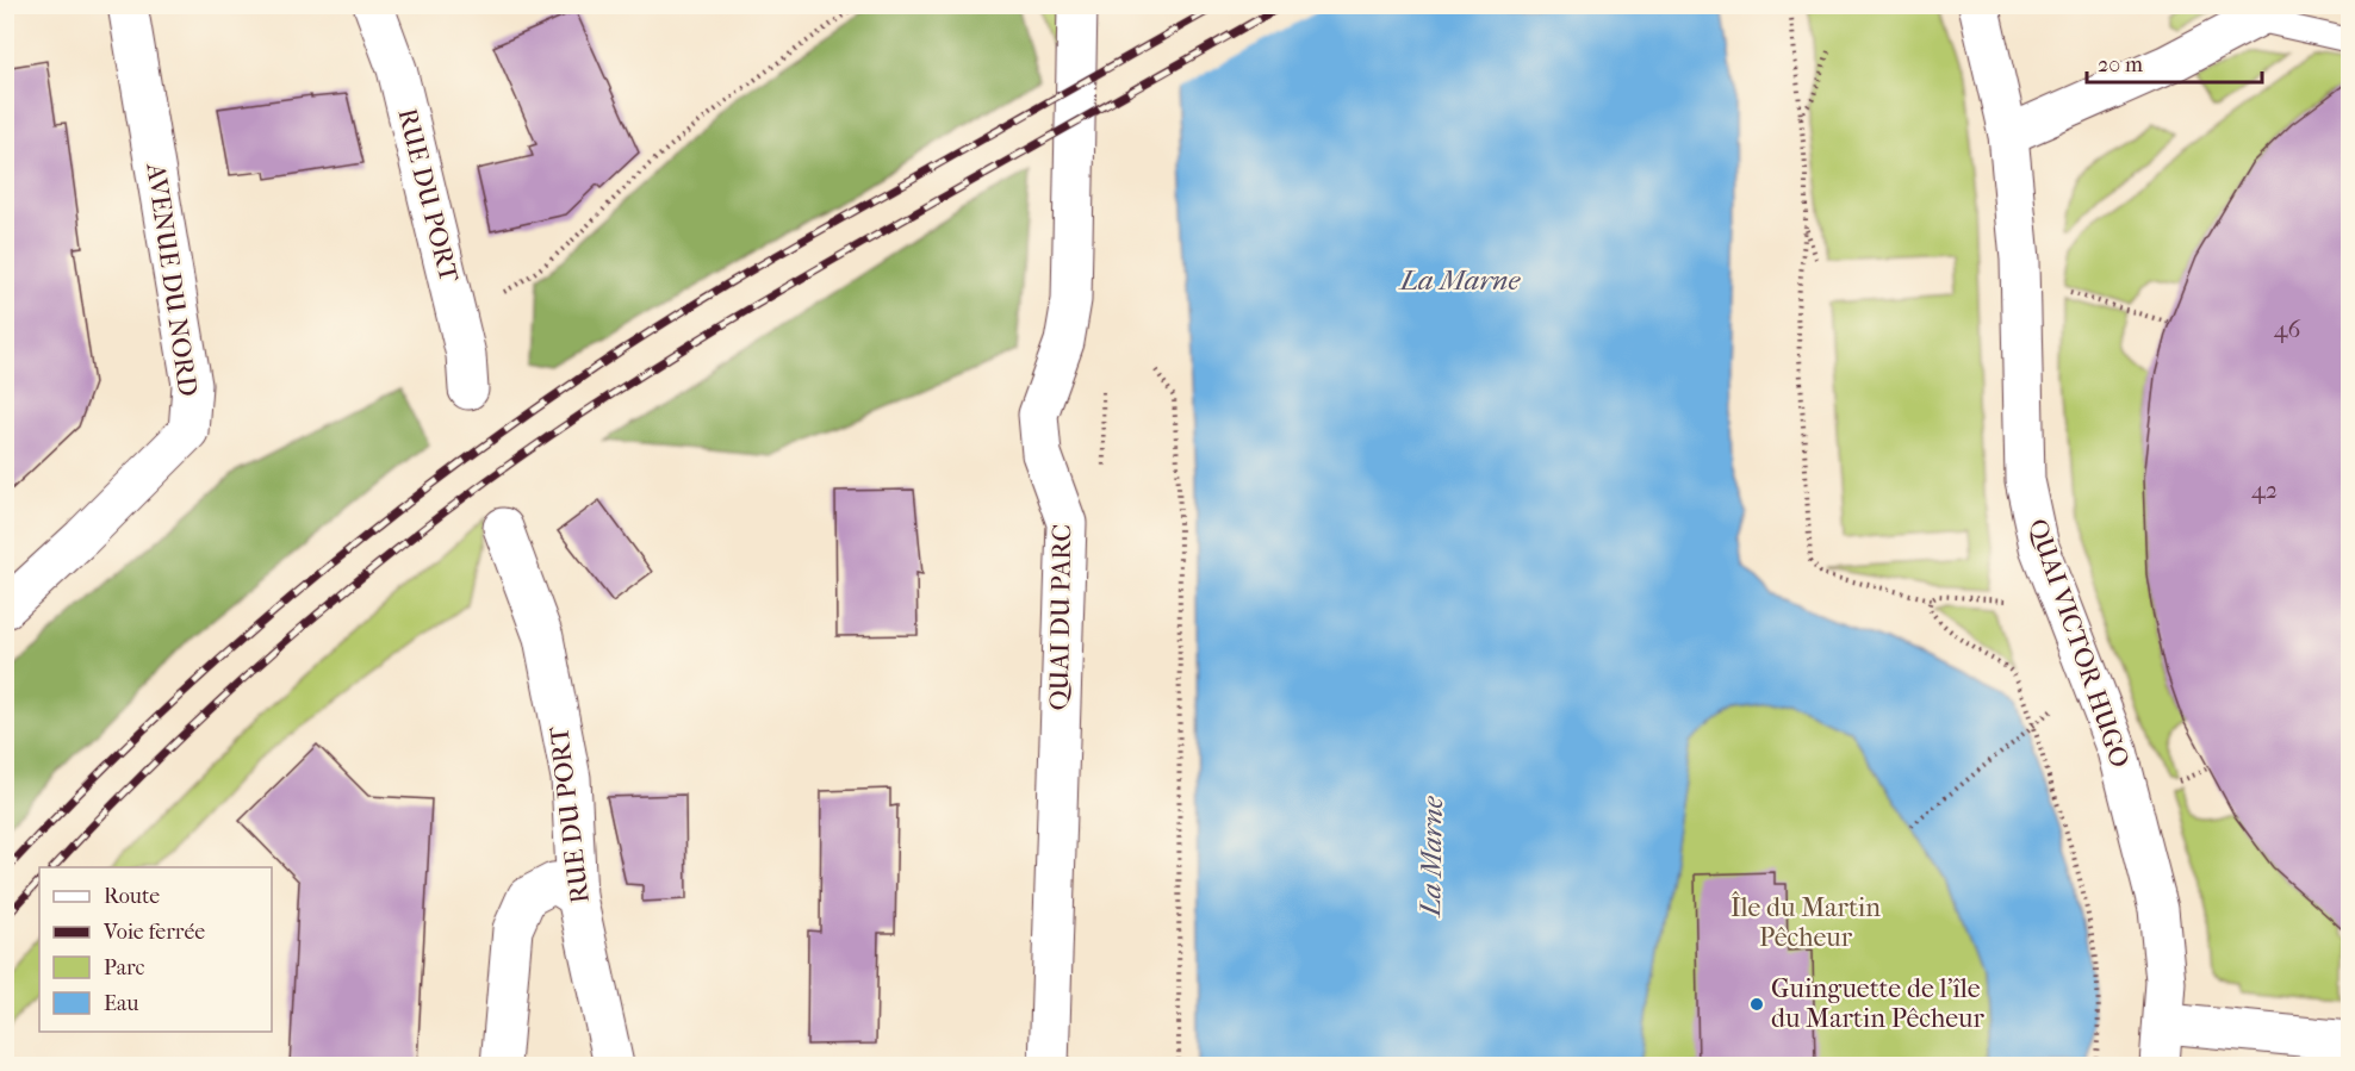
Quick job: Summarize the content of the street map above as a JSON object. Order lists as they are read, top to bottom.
{
  "streets": {
    "street": [
      "RUE DU PORT",
      "AVENUE DU NORD",
      "QUAI DU PARC",
      "QUAI VICTOR HUGO"
    ]
  },
  "water": ["La Marne"],
  "parks": ["Île du Martin Pêcheur"],
  "places": ["Guinguette de l'île du Martin Pêcheur"],
  "house_numbers": ["46", "42"],
  "legend": [
    "Route",
    "Voie ferrée",
    "Parc",
    "Eau"
  ],
  "scale_bar": "20 m"
}
